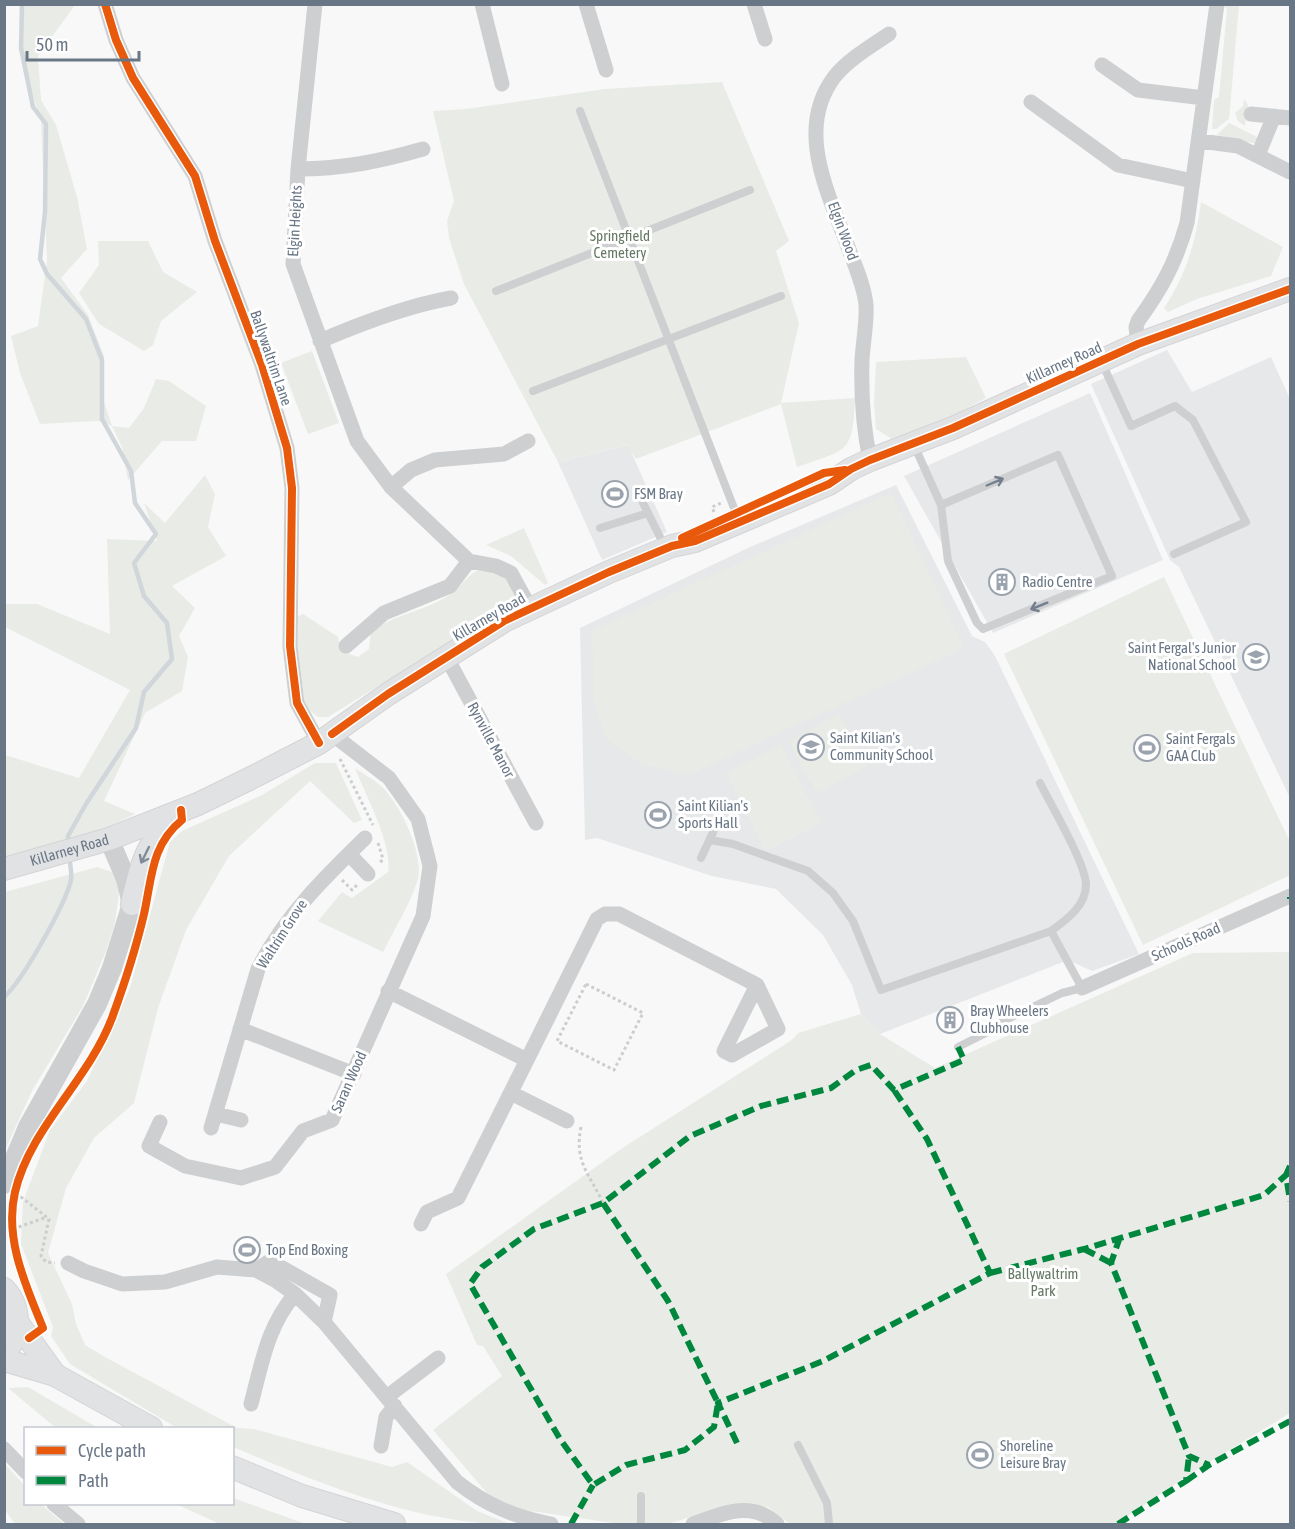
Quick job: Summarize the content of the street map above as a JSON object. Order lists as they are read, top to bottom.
{
  "streets": {
    "main road": ["Killarney Road"],
    "street": [
      "Elgin Heights",
      "Elgin Wood",
      "Ballywaltrim Lane",
      "Rynville Manor",
      "Waltrim Grove",
      "Schools Road",
      "Saran Wood"
    ]
  },
  "crossings": [
    ["Elgin Wood", "Killarney Road"],
    ["Ballywaltrim Lane", "Killarney Road"],
    ["Ballywaltrim Lane", "Saran Wood"],
    ["Killarney Road", "Rynville Manor"],
    ["Killarney Road", "Saran Wood"]
  ],
  "parks": ["Springfield Cemetery", "Ballywaltrim Park"],
  "places": {
    "sports": [
      "FSM Bray",
      "Saint Fergals GAA Club",
      "Saint Kilian's Sports Hall",
      "Top End Boxing",
      "Shoreline Leisure Bray"
    ],
    "building": ["Radio Centre", "Bray Wheelers Clubhouse"],
    "school or university": ["Saint Fergal's Junior National School", "Saint Kilian's Community School"]
  },
  "legend": ["Cycle path", "Path"],
  "scale_bar": "50 m"
}
